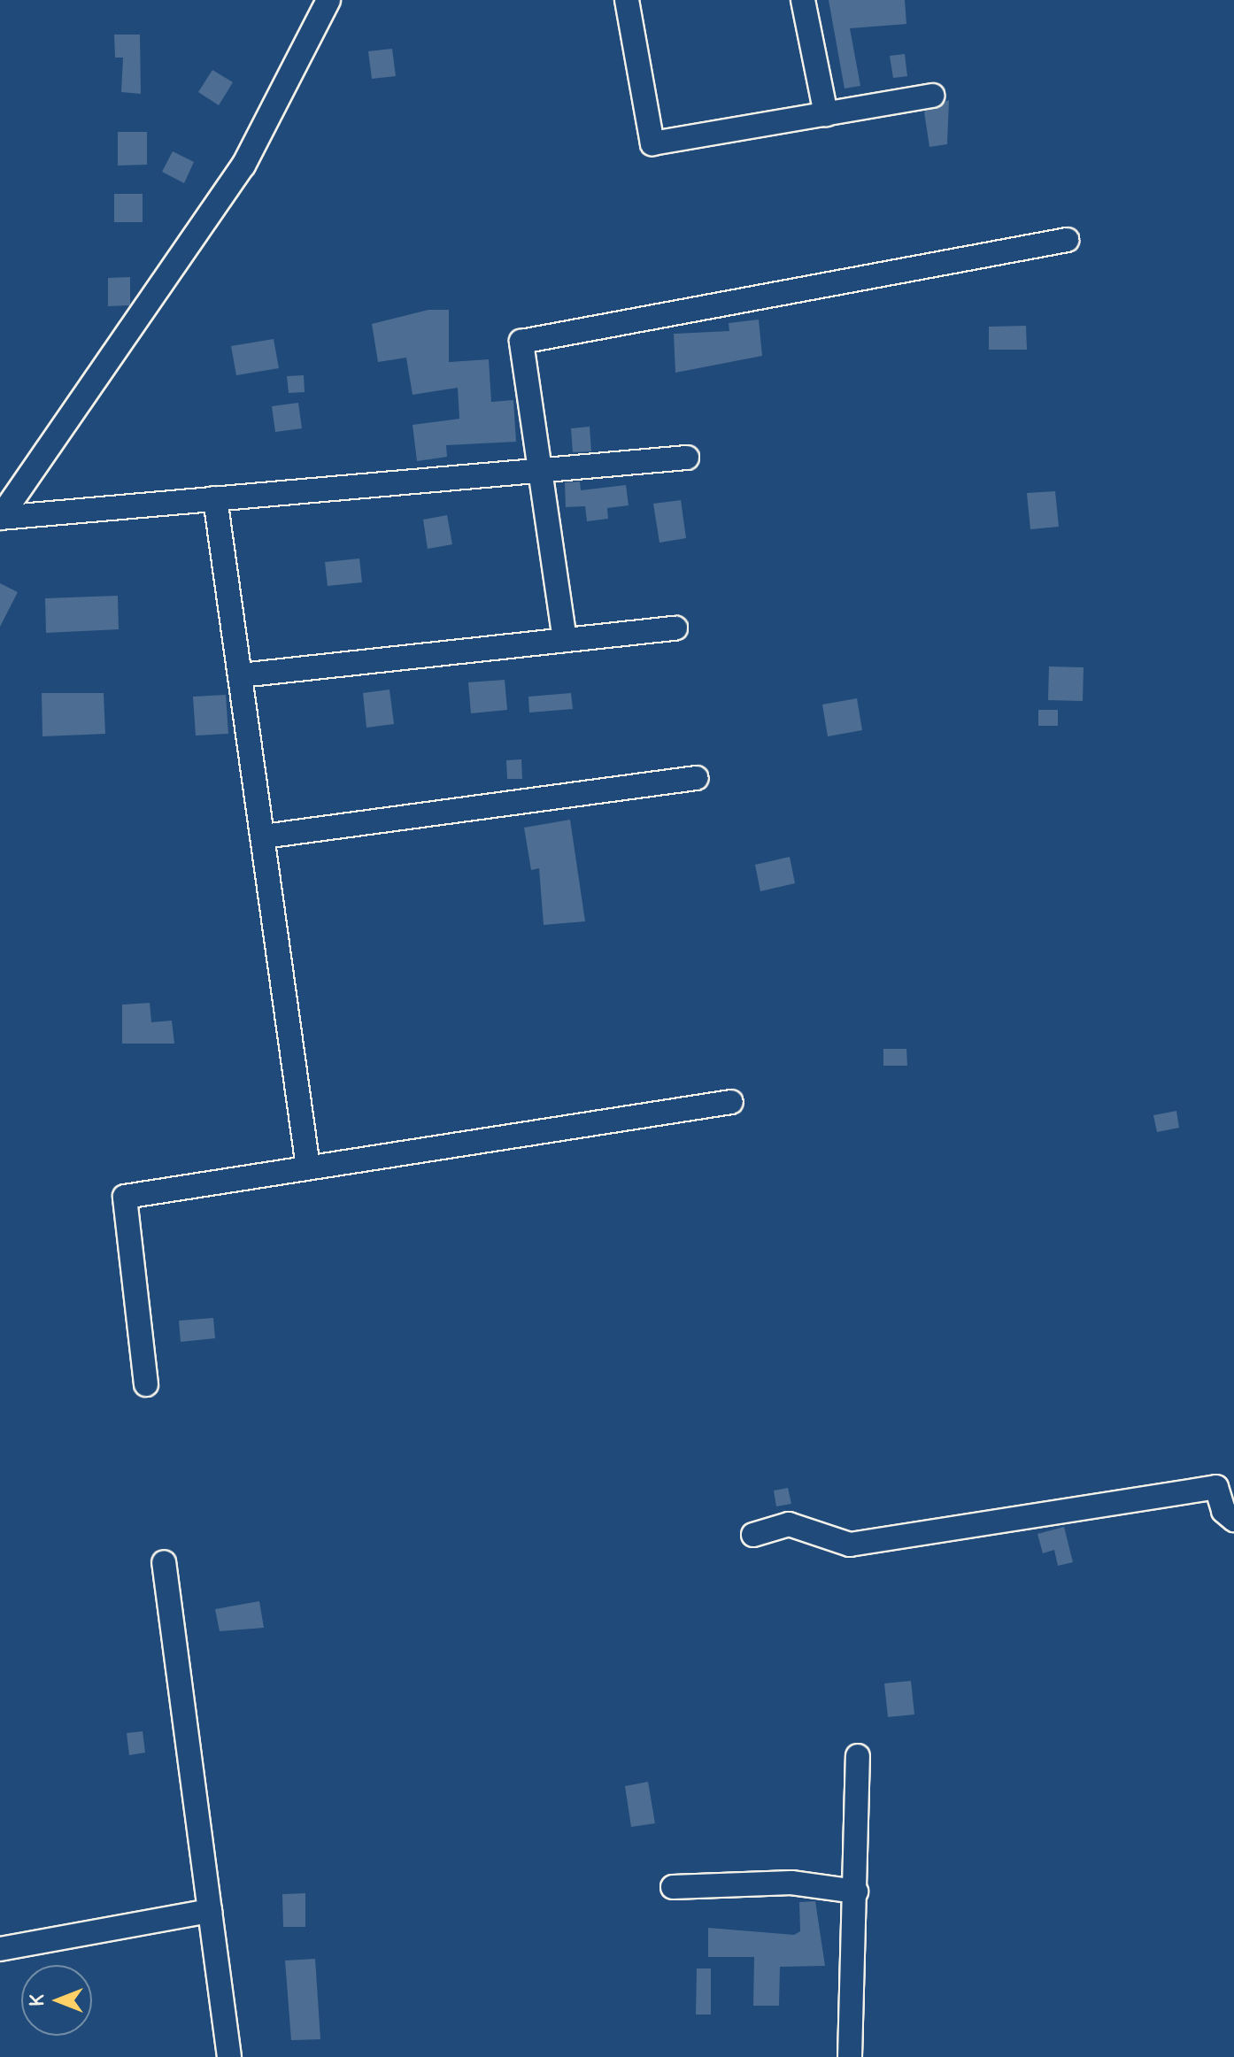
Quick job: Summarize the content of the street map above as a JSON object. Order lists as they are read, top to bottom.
{
  "north": "left"
}
